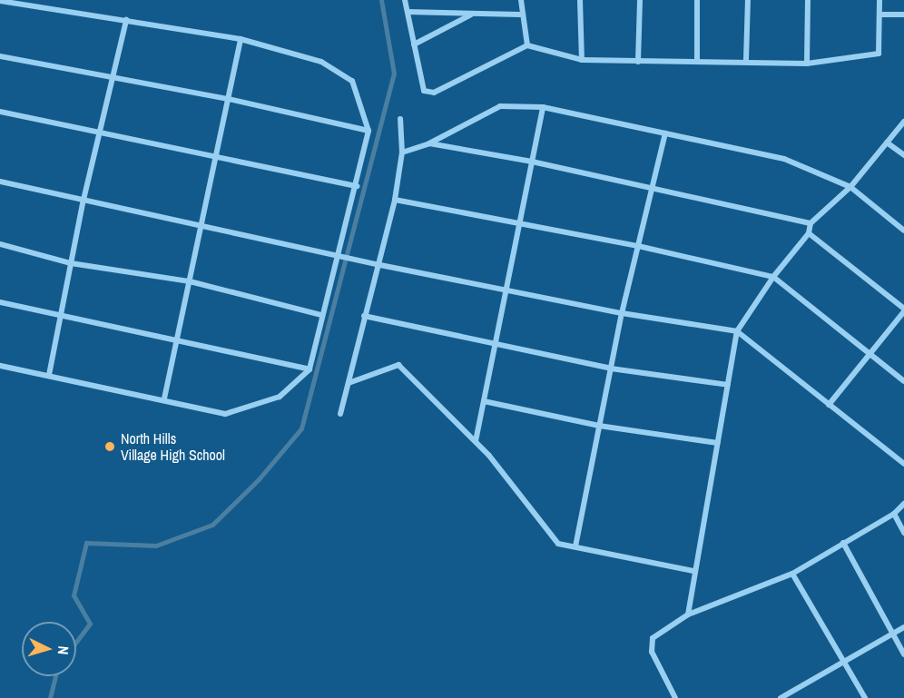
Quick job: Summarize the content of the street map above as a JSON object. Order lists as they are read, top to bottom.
{
  "places": ["North Hills Village High School"],
  "north": "right"
}
